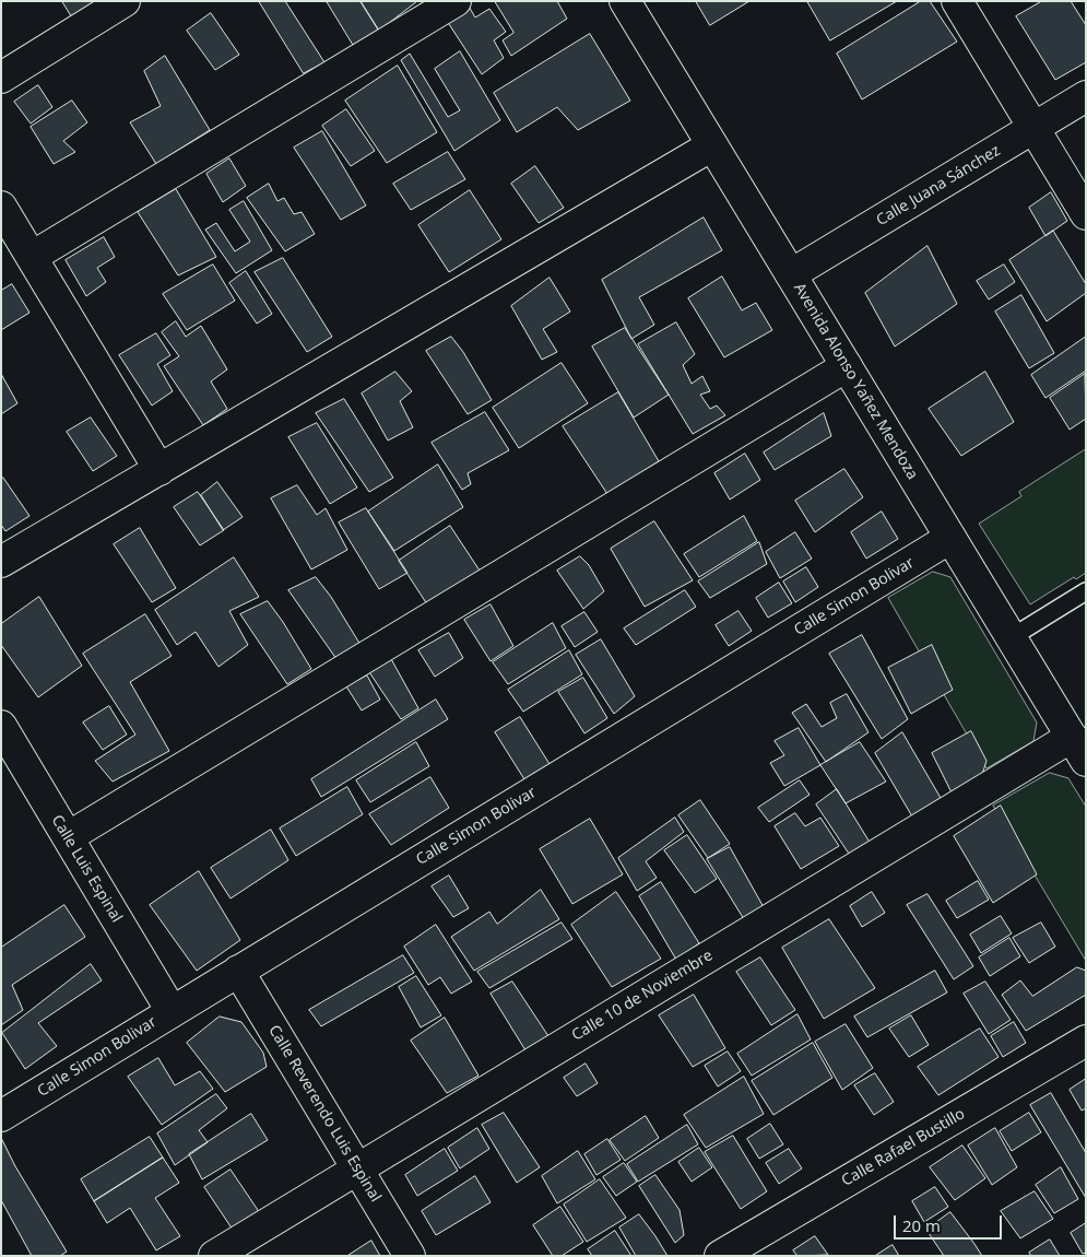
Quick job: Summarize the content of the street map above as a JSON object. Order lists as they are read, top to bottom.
{
  "streets": {
    "street": [
      "Calle Juana Sánchez",
      "Avenida Alonso Yañez Mendoza",
      "Calle Simon Bolivar",
      "Calle Luis Espinal",
      "Calle 10 de Noviembre",
      "Calle Reverendo Luis Espinal",
      "Calle Rafael Bustillo"
    ]
  },
  "crossings": [
    ["Calle Juana Sánchez", "Avenida Alonso Yañez Mendoza"],
    ["Avenida Alonso Yañez Mendoza", "Calle Simon Bolivar"],
    ["Avenida Alonso Yañez Mendoza", "Calle 10 de Noviembre"],
    ["Calle Simon Bolivar", "Calle Luis Espinal"],
    ["Calle Simon Bolivar", "Calle Reverendo Luis Espinal"],
    ["Calle 10 de Noviembre", "Calle Reverendo Luis Espinal"]
  ],
  "scale_bar": "20 m"
}
